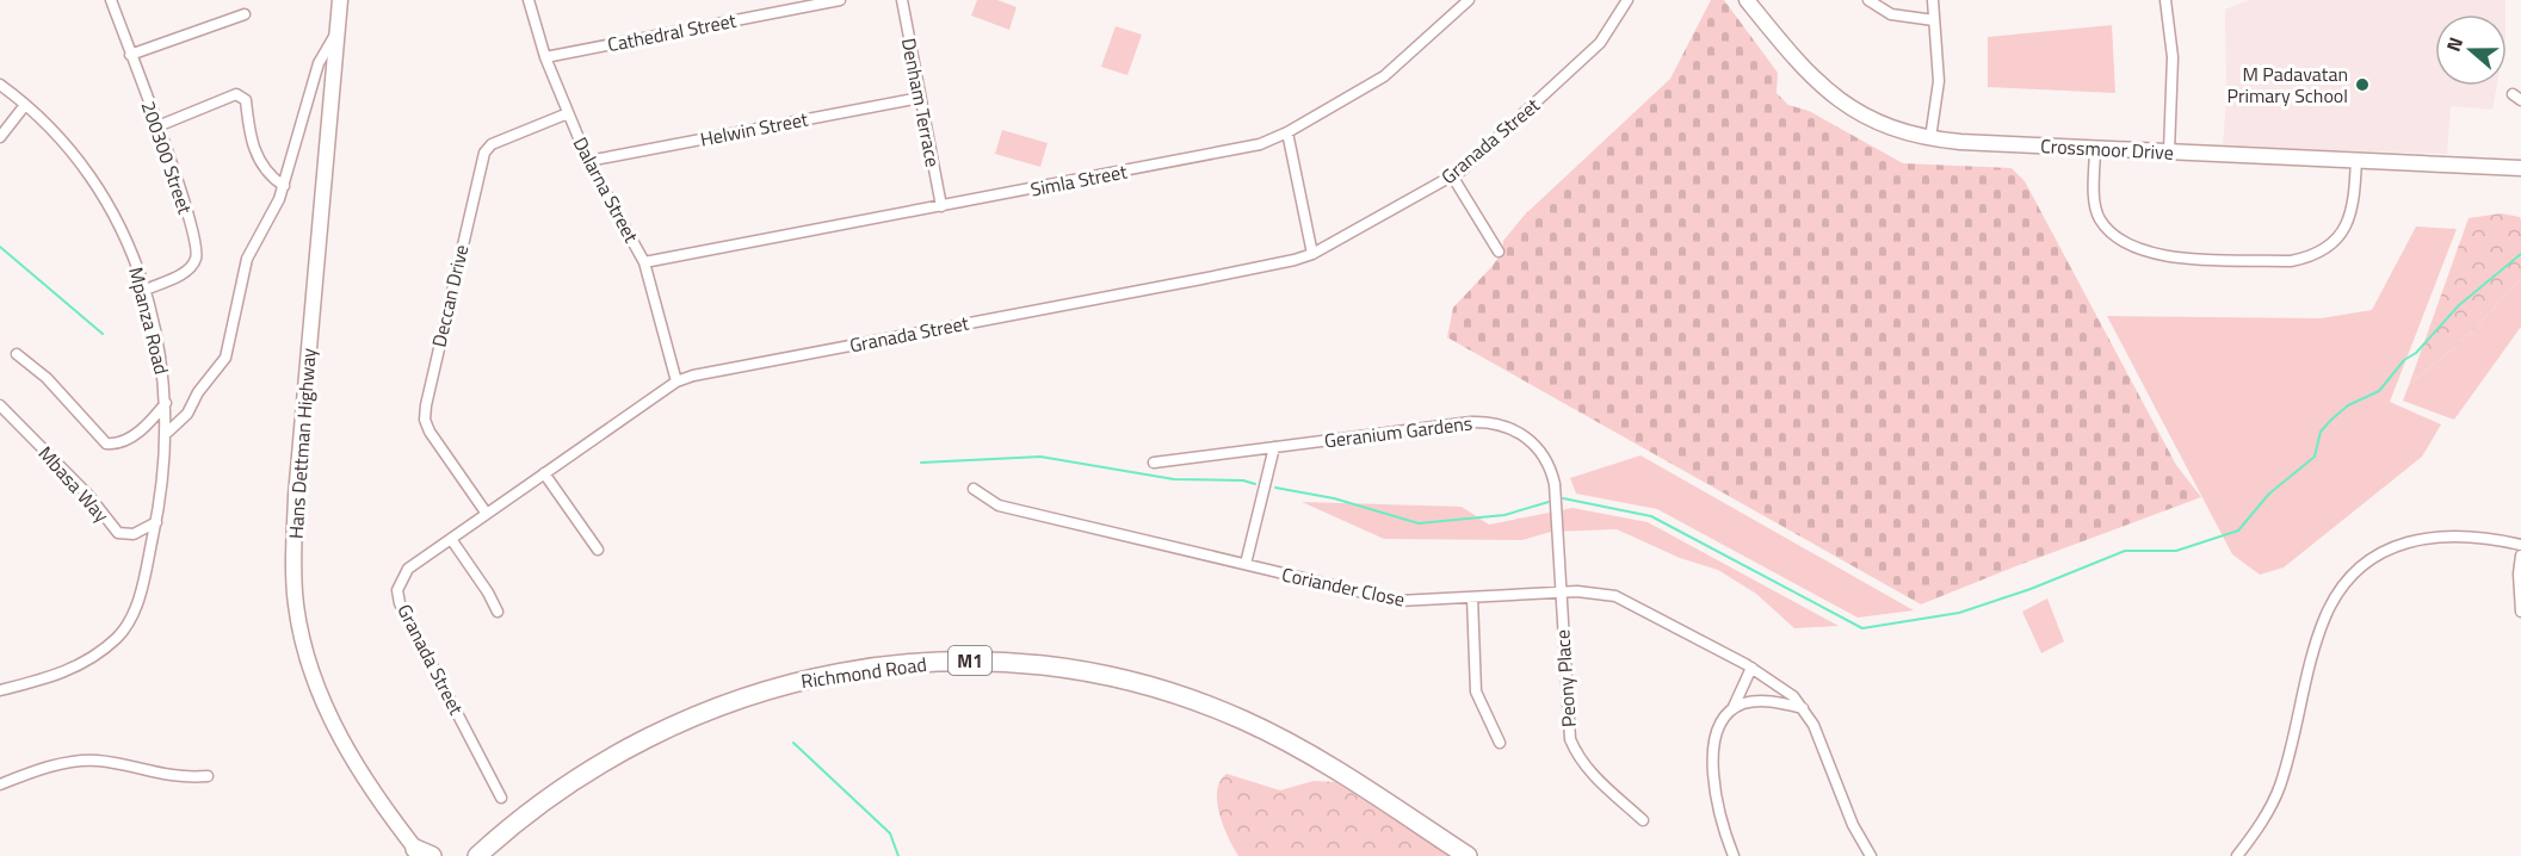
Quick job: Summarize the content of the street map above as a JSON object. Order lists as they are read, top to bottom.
{
  "streets": {
    "highway": ["M1", "Richmond Road"],
    "street": [
      "Cathedral Street",
      "Denham Terrace",
      "Helwin Street",
      "Granada Street",
      "Crossmoor Drive",
      "200300 Street",
      "Simla Street",
      "Dalarna Street",
      "Deccan Drive",
      "Mpanza Road",
      "Geranium Gardens",
      "Hans Dettman Highway",
      "Mbasa Way",
      "Coriander Close",
      "Peony Place"
    ]
  },
  "crossings": [
    ["Cathedral Street", "Dalarna Street"],
    ["Denham Terrace", "Helwin Street"],
    ["Denham Terrace", "Simla Street"],
    ["Helwin Street", "Dalarna Street"],
    ["Granada Street", "Dalarna Street"],
    ["Granada Street", "Deccan Drive"],
    ["200300 Street", "Mpanza Road"],
    ["Simla Street", "Dalarna Street"],
    ["Dalarna Street", "Deccan Drive"],
    ["Mpanza Road", "Mbasa Way"],
    ["Geranium Gardens", "Coriander Close"],
    ["Geranium Gardens", "Peony Place"],
    ["Coriander Close", "Peony Place"]
  ],
  "places": ["M Padavatan Primary School"],
  "north": "left"
}
